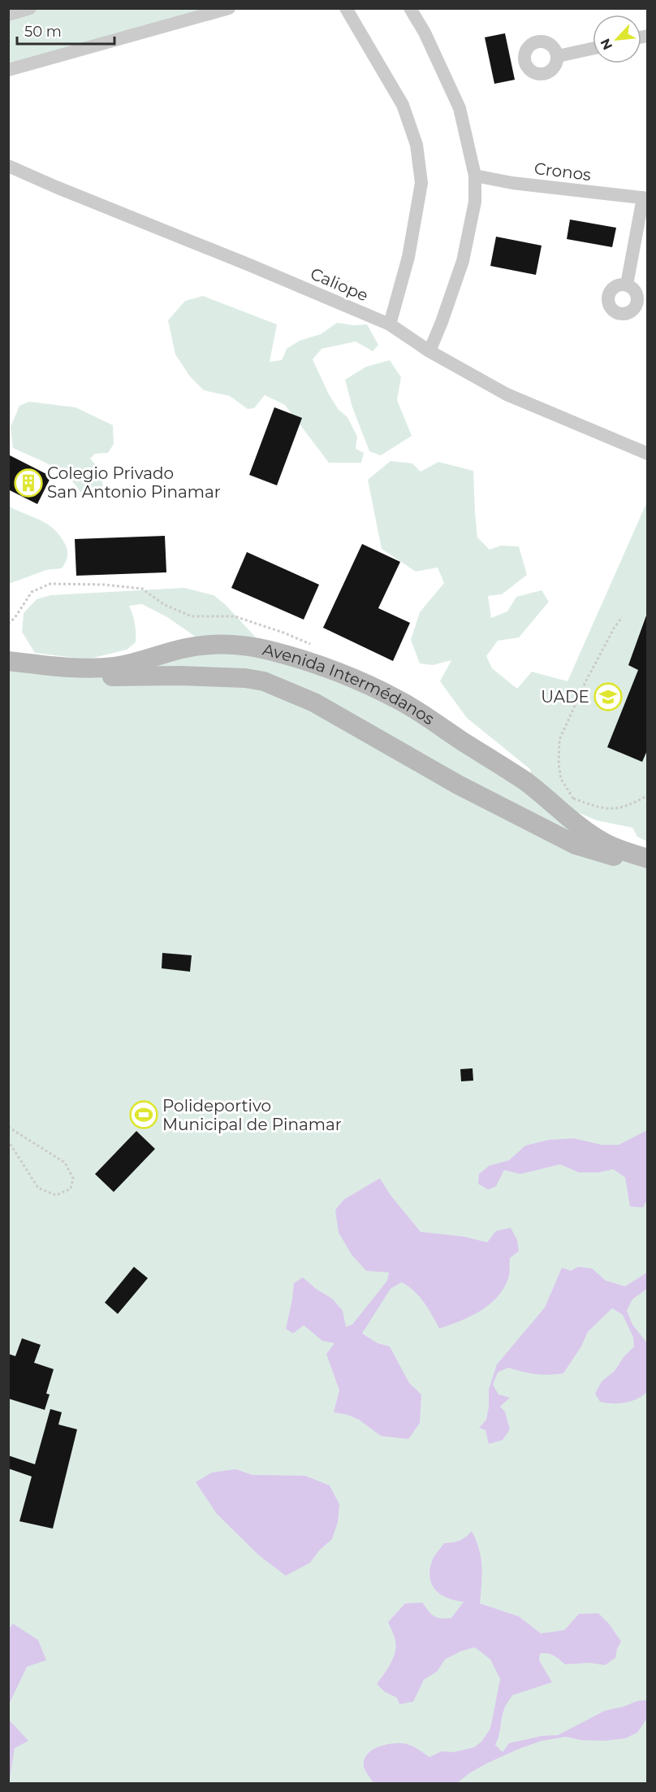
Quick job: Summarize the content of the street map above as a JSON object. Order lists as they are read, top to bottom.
{
  "streets": {
    "main road": ["Avenida Intermédanos"],
    "street": ["Cronos", "Caliope"]
  },
  "places": {
    "building": ["Colegio Privado San Antonio Pinamar"],
    "school or university": ["UADE"],
    "sports": ["Polideportivo Municipal de Pinamar"]
  },
  "scale_bar": "50 m",
  "north": "bottom left"
}
